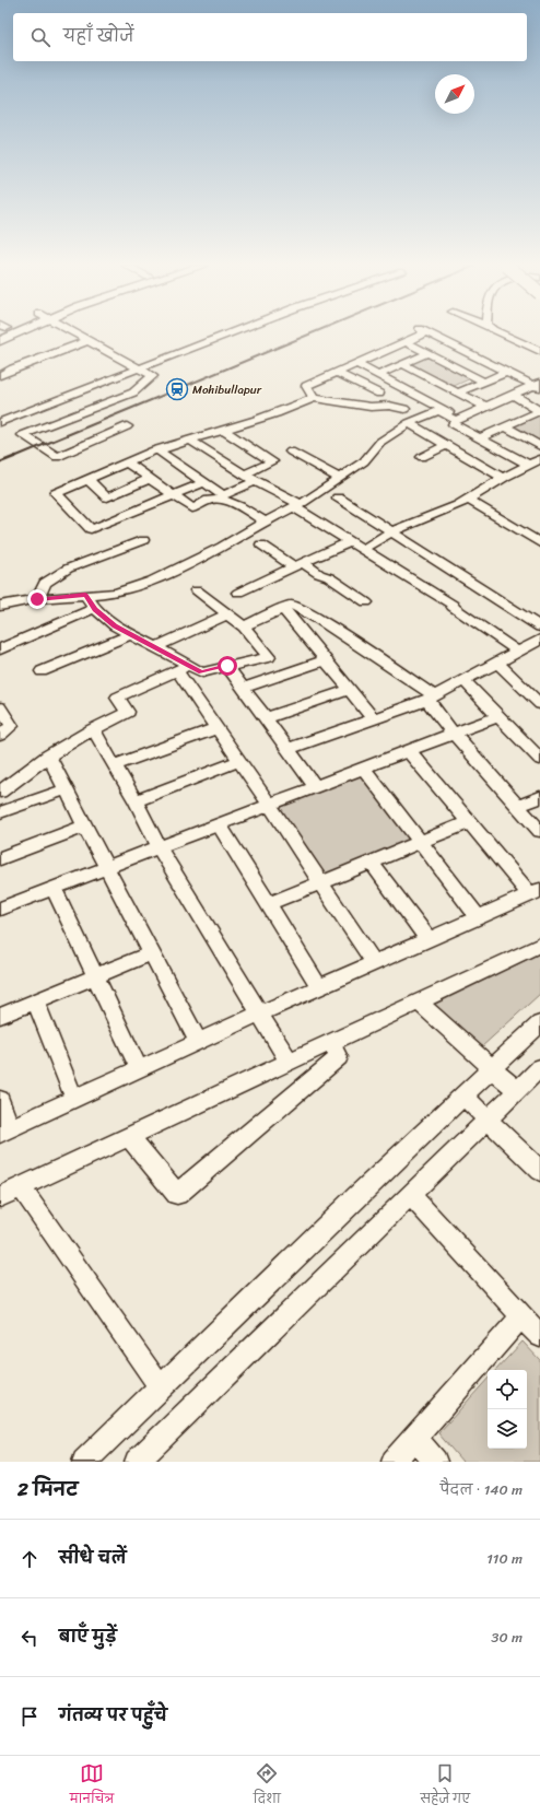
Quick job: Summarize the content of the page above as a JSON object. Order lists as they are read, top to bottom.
{
  "places": {
    "station": ["Mohibullapur"]
  },
  "north": "top right",
  "page": {
    "search": "यहाँ खोजें",
    "heading": ["2 मिनट", "पैदल · 140 m"],
    "list": [
      ["सीधे चलें", "110 m"],
      ["बाएँ मुड़ें", "30 m"],
      "गंतव्य पर पहुँचे"
    ],
    "nav": ["मानचित्र", "दिशा", "सहेजे गए"]
  }
}
